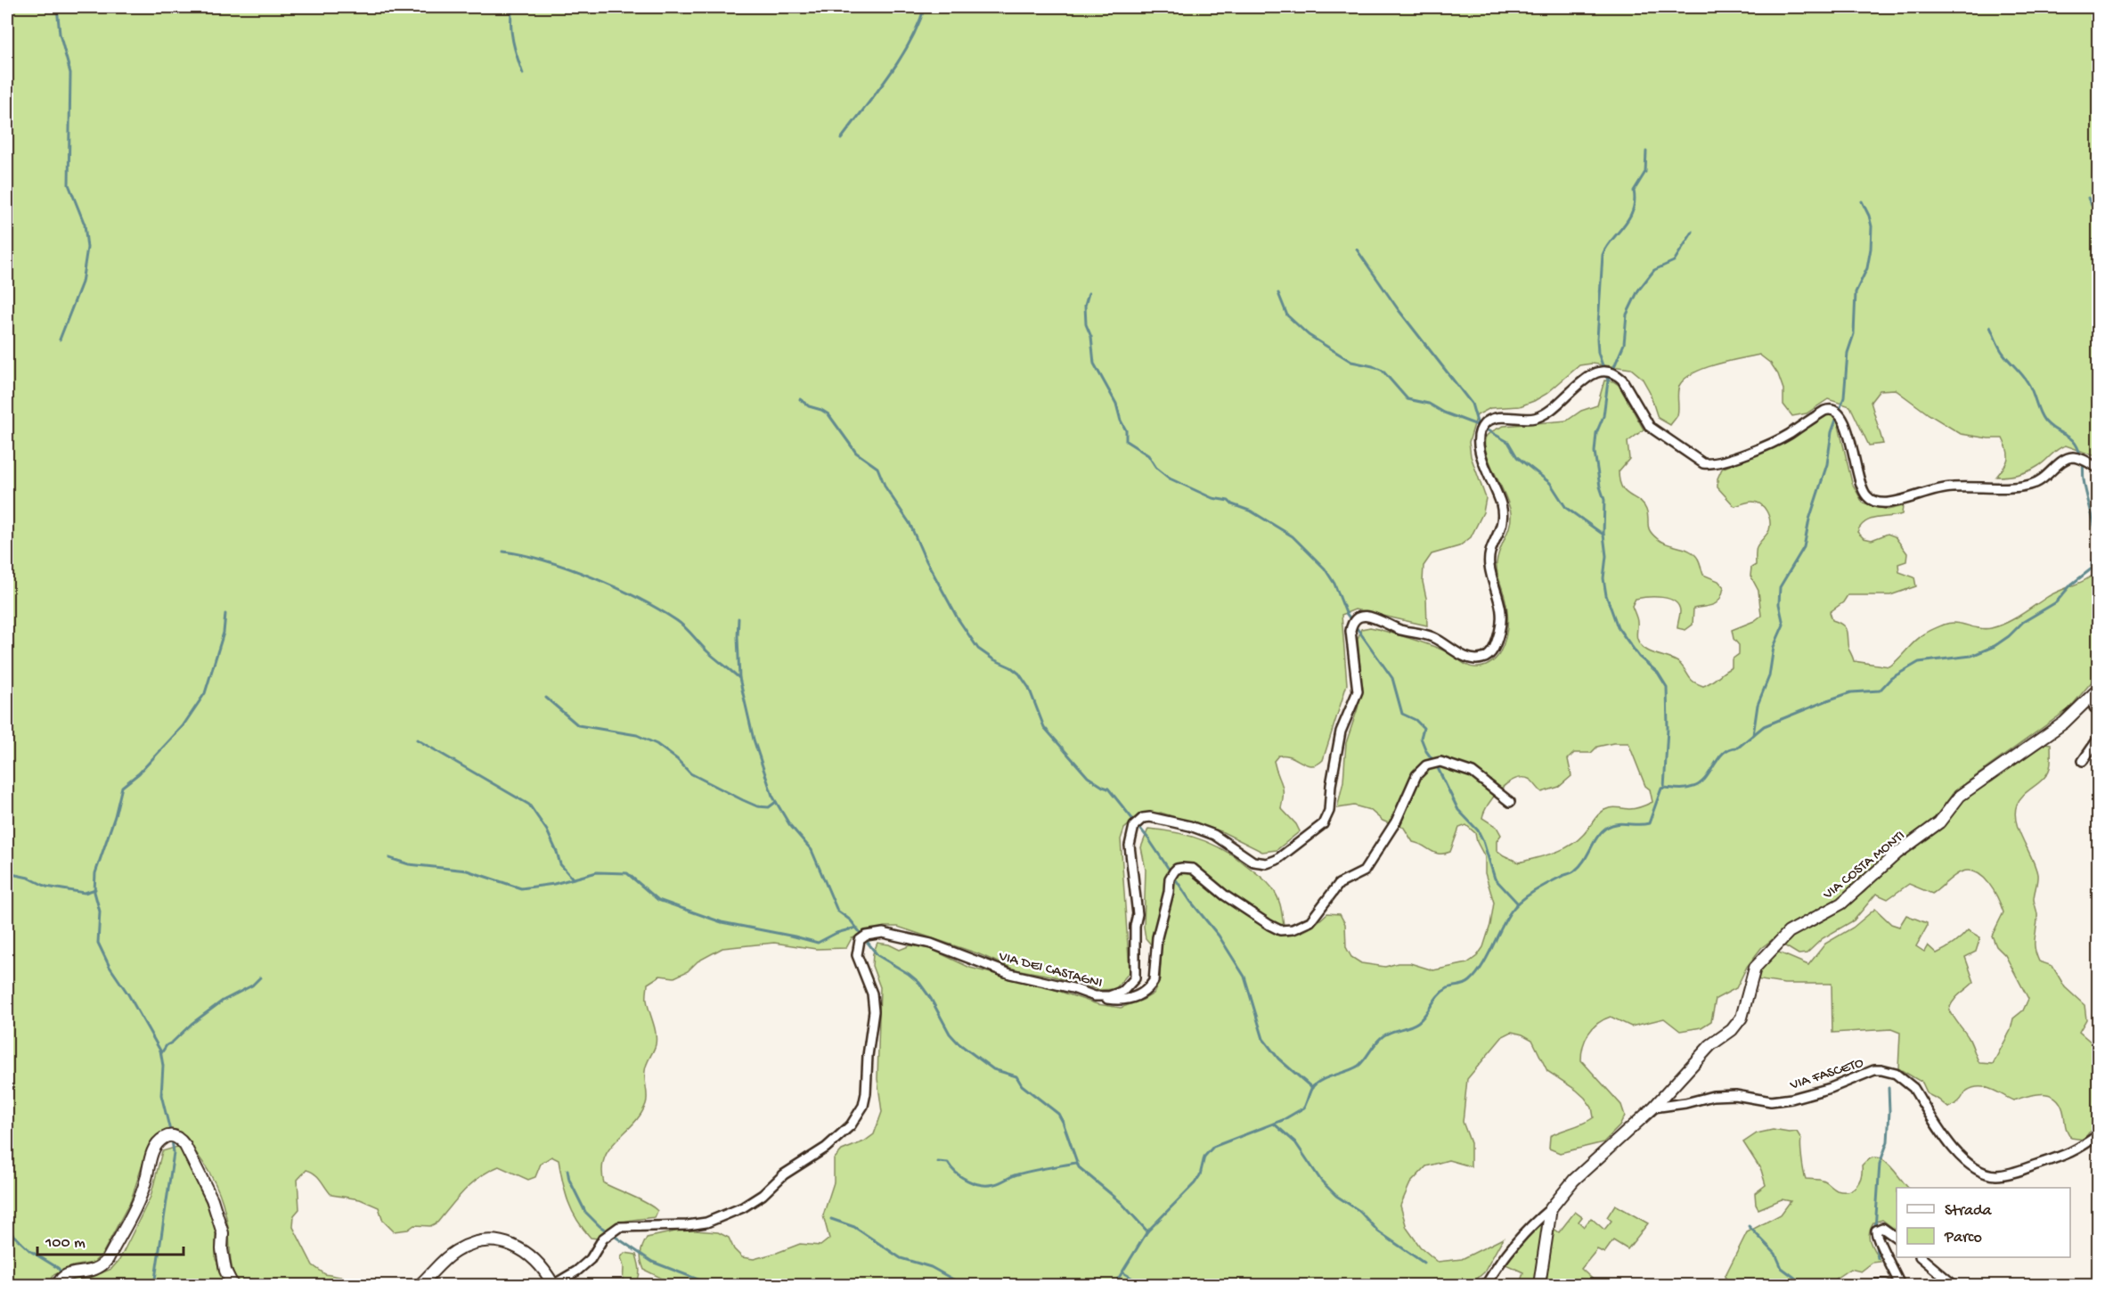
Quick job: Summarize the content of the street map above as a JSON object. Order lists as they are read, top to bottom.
{
  "streets": {
    "street": ["VIA COSTA MONTI", "VIA DEI CASTAGNI", "VIA FASCETO"]
  },
  "crossings": [
    ["VIA COSTA MONTI", "VIA FASCETO"]
  ],
  "legend": ["Strada", "Parco"],
  "scale_bar": "100 m"
}
